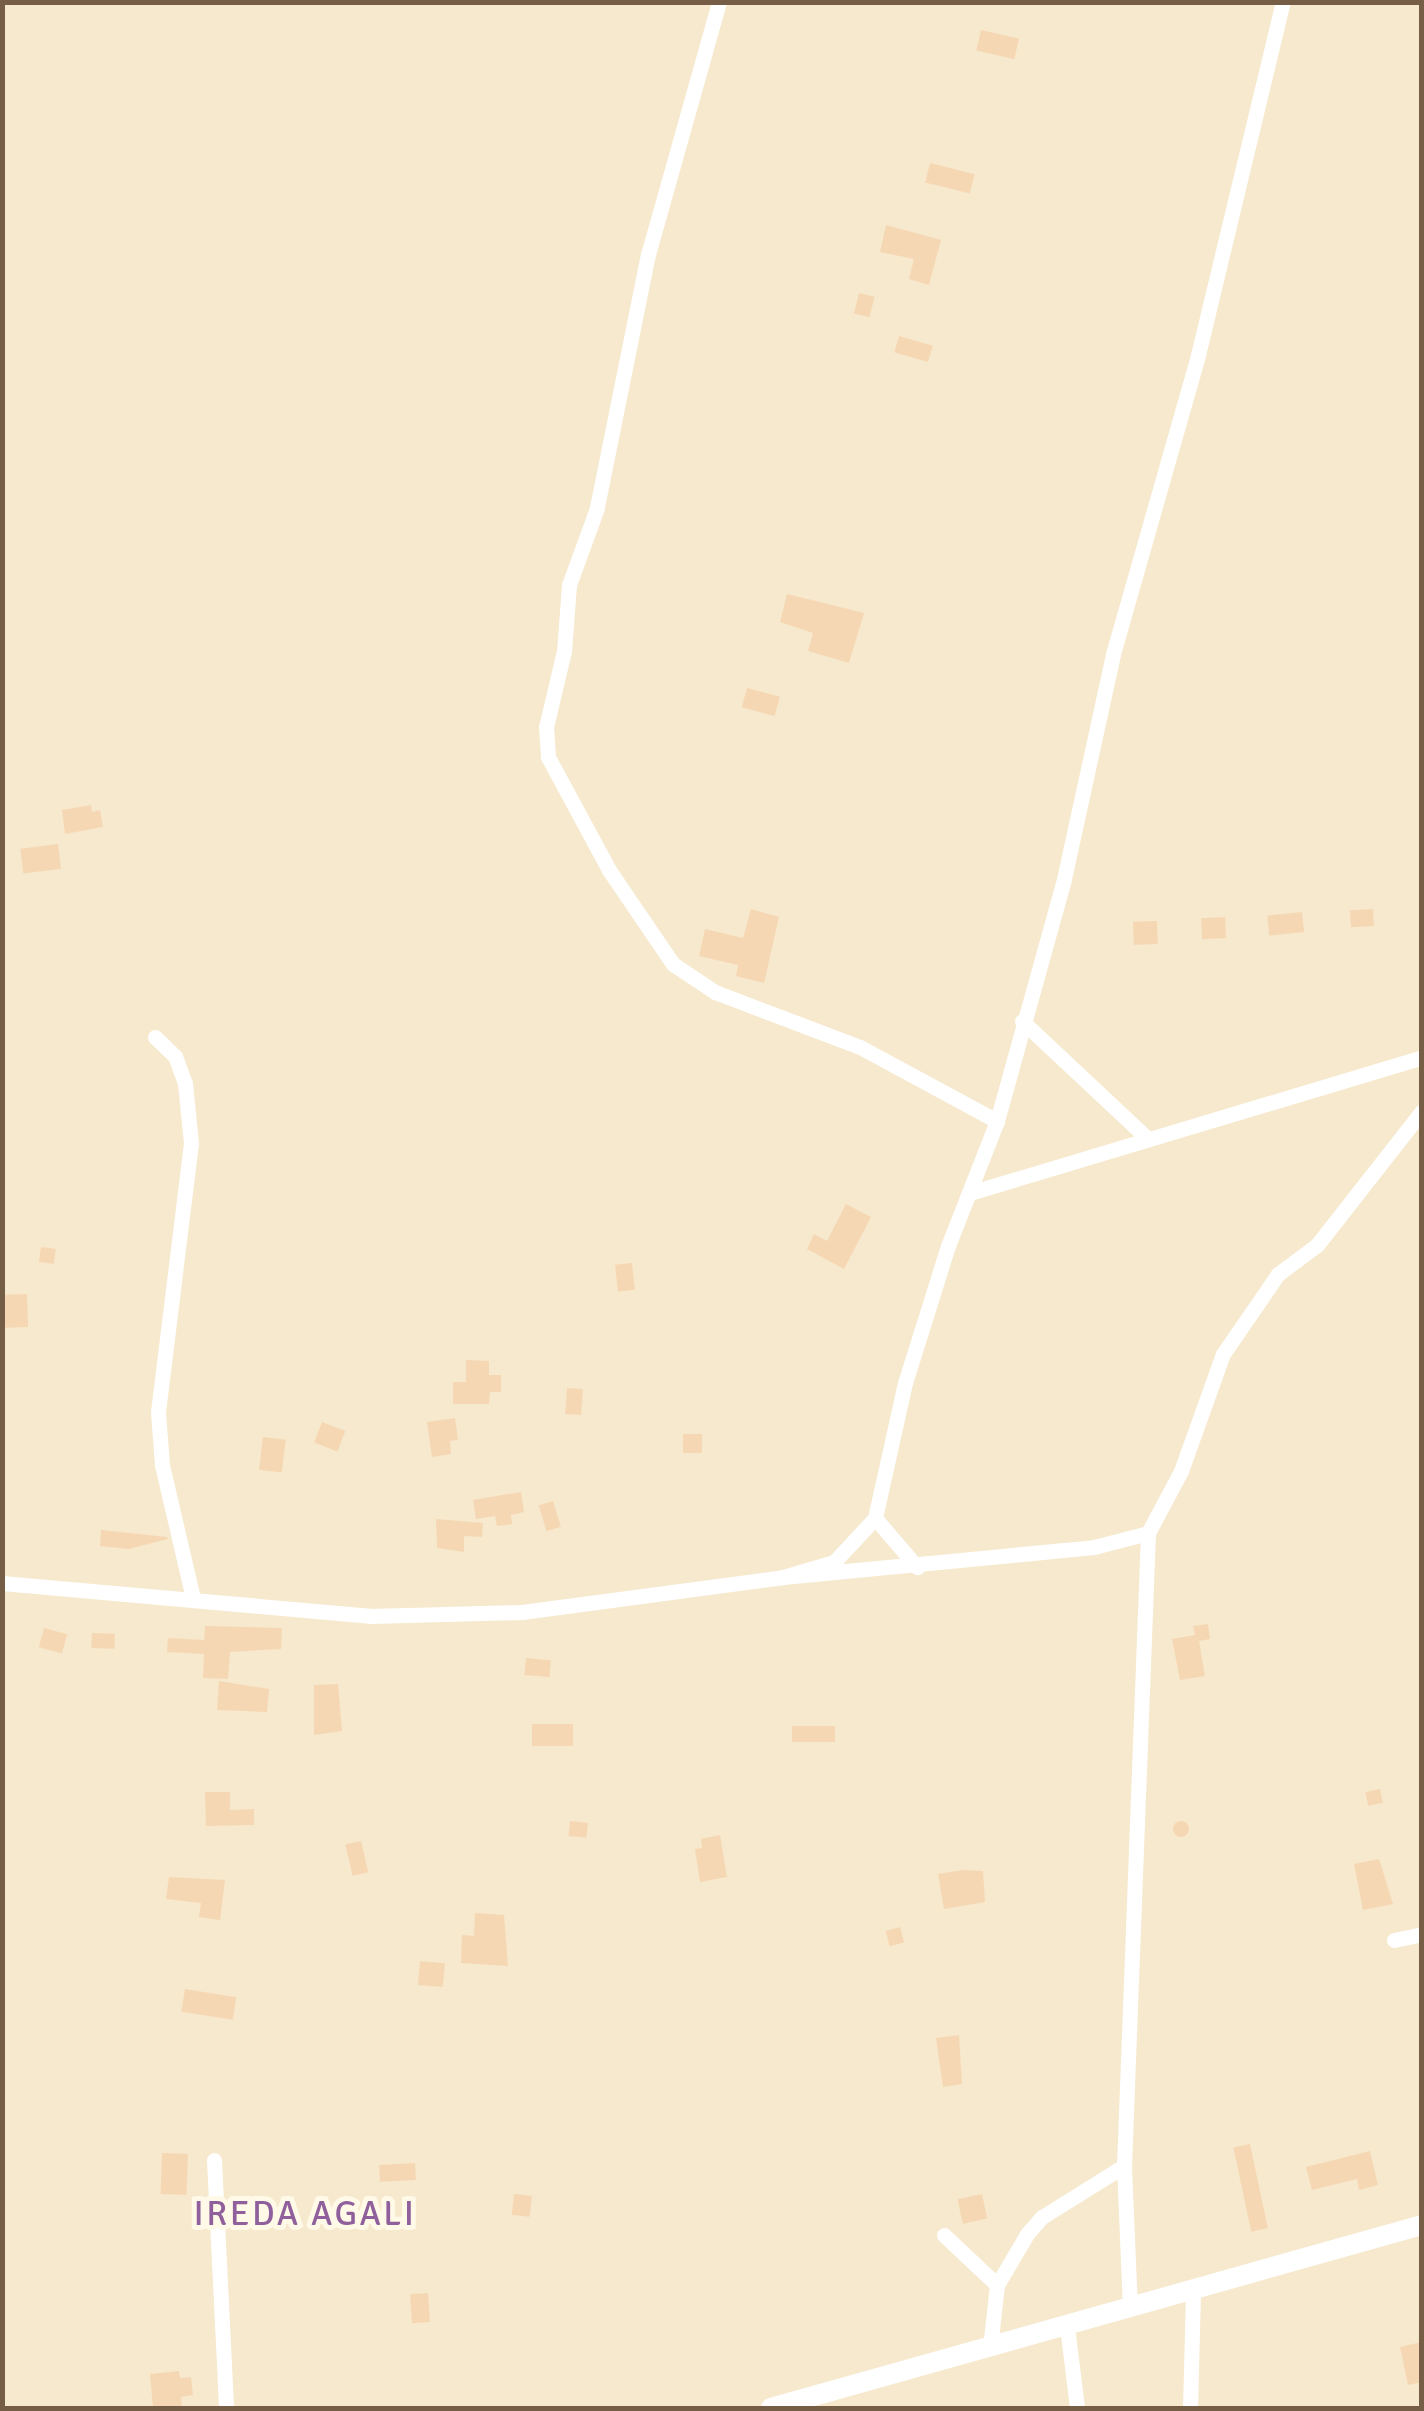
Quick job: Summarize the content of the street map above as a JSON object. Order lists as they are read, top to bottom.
{
  "districts": ["IREDA AGALI"]
}
